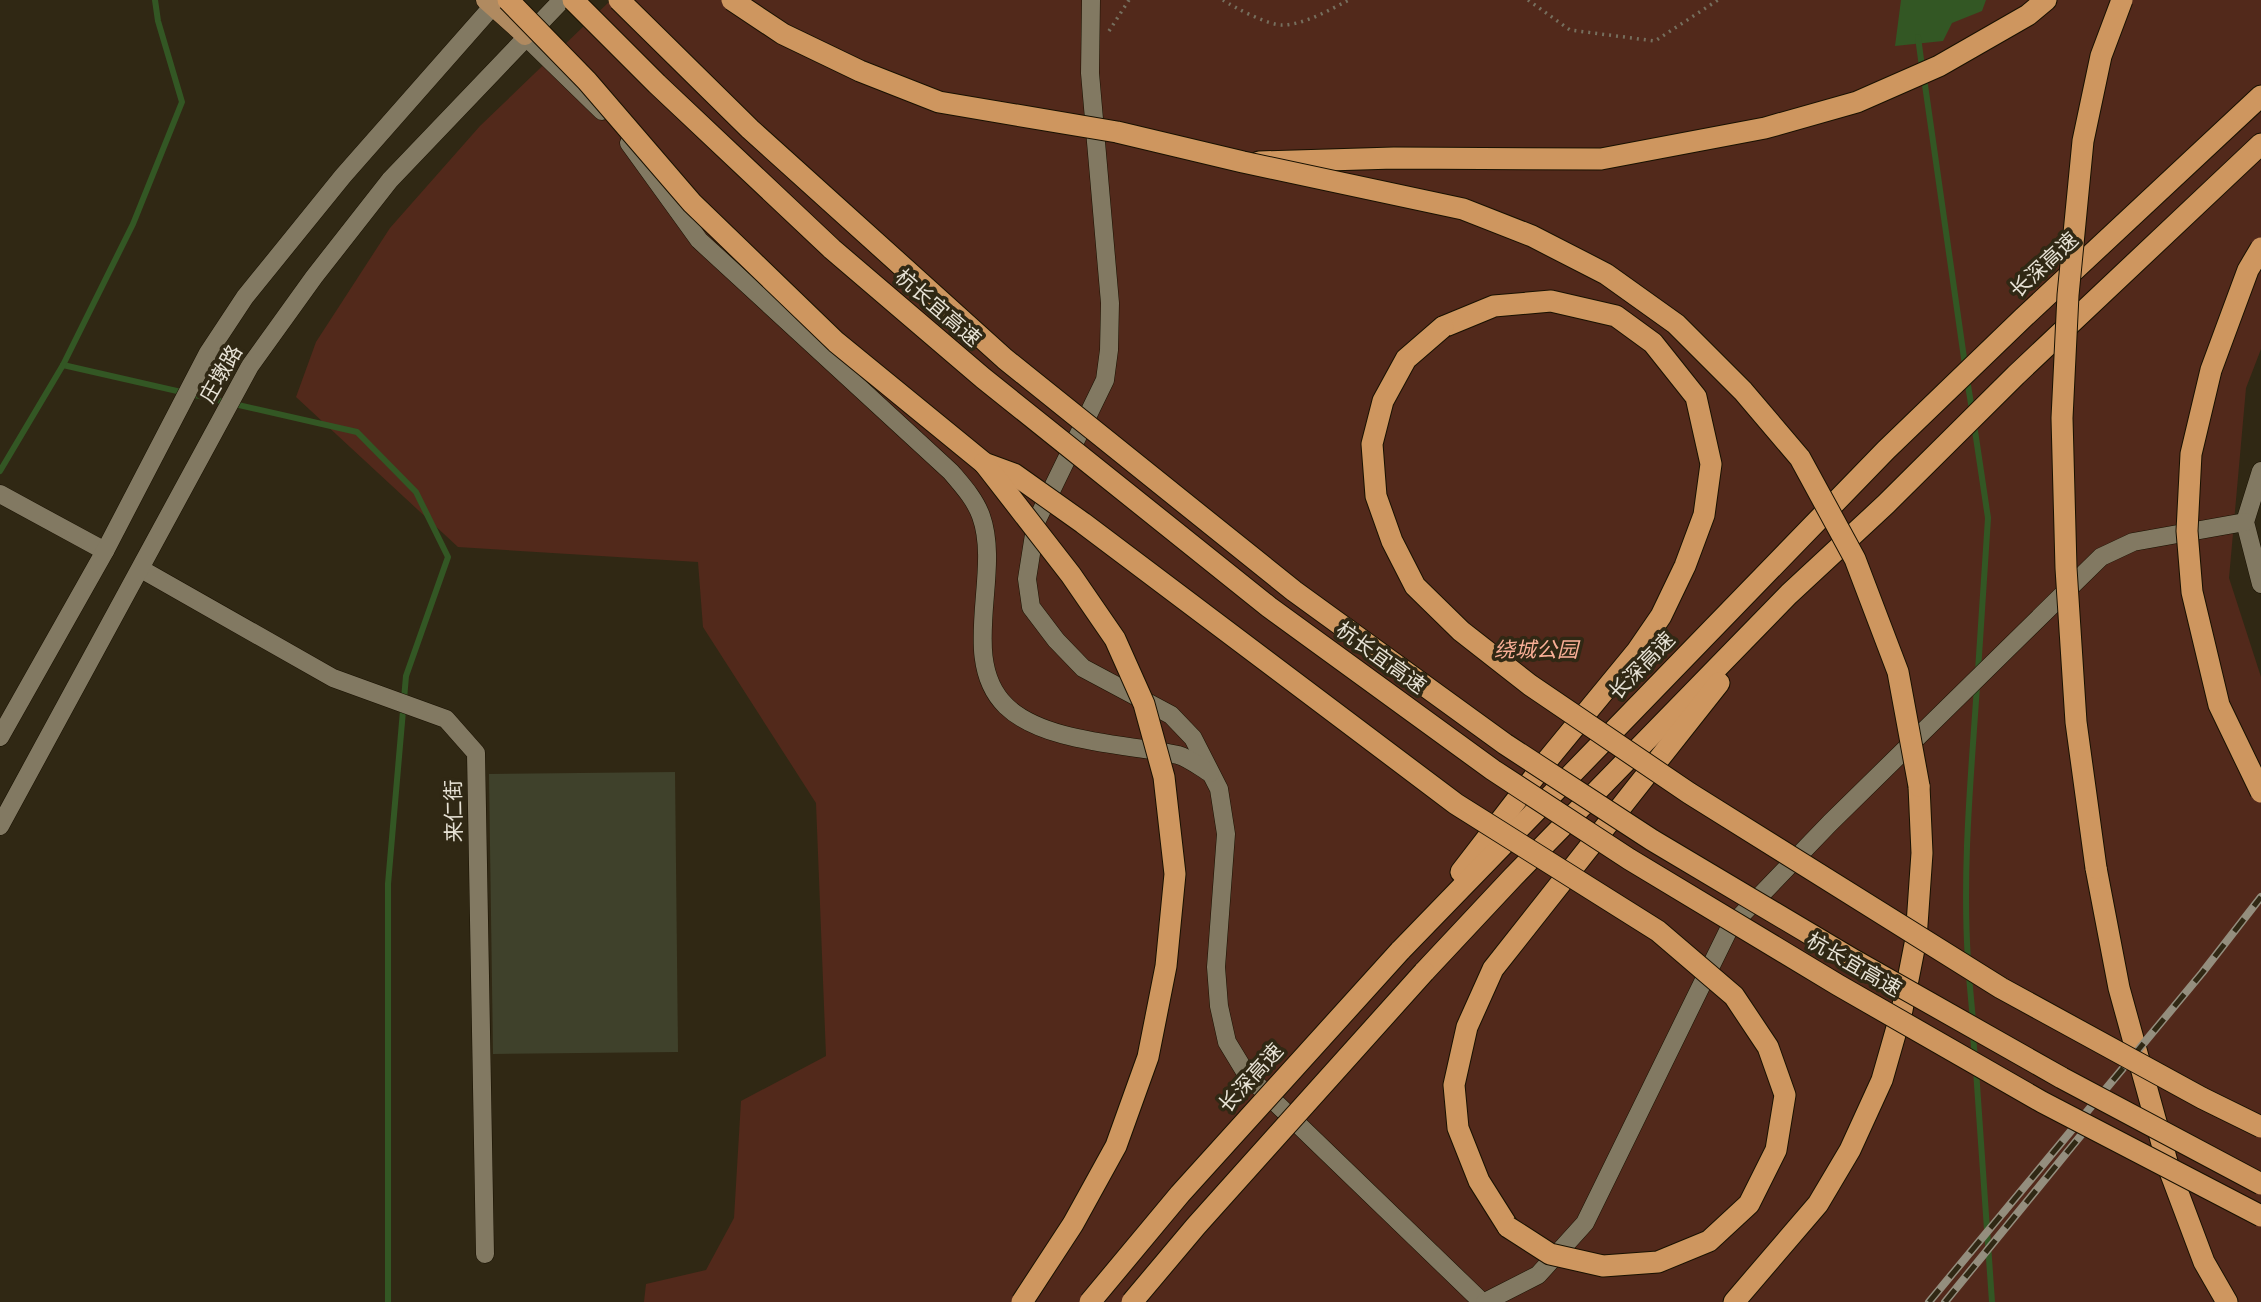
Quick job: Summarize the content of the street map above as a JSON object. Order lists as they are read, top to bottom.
{
  "streets": {
    "highway": ["长深高速", "杭长宜高速"],
    "street": ["庄墩路", "来仁街"]
  },
  "crossings": [
    ["庄墩路", "来仁街"]
  ],
  "parks": ["绕城公园"]
}
